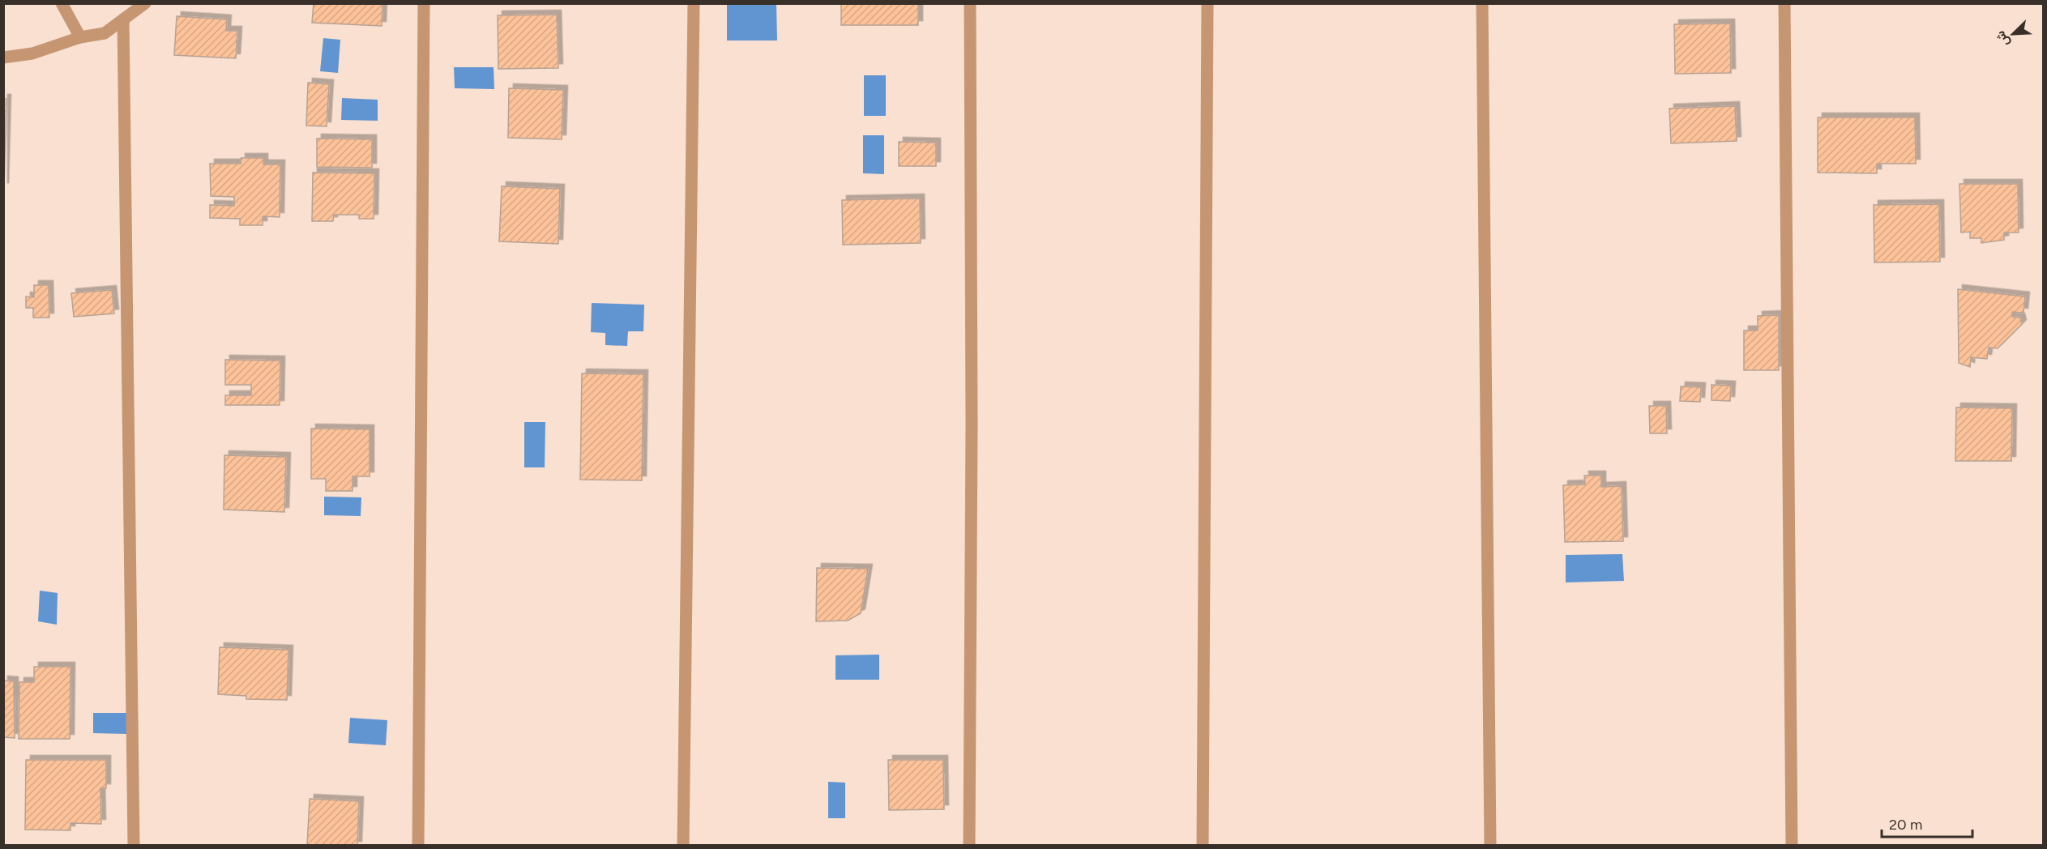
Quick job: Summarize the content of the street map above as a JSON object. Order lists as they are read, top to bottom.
{
  "scale_bar": "20 m",
  "north": "bottom left"
}
